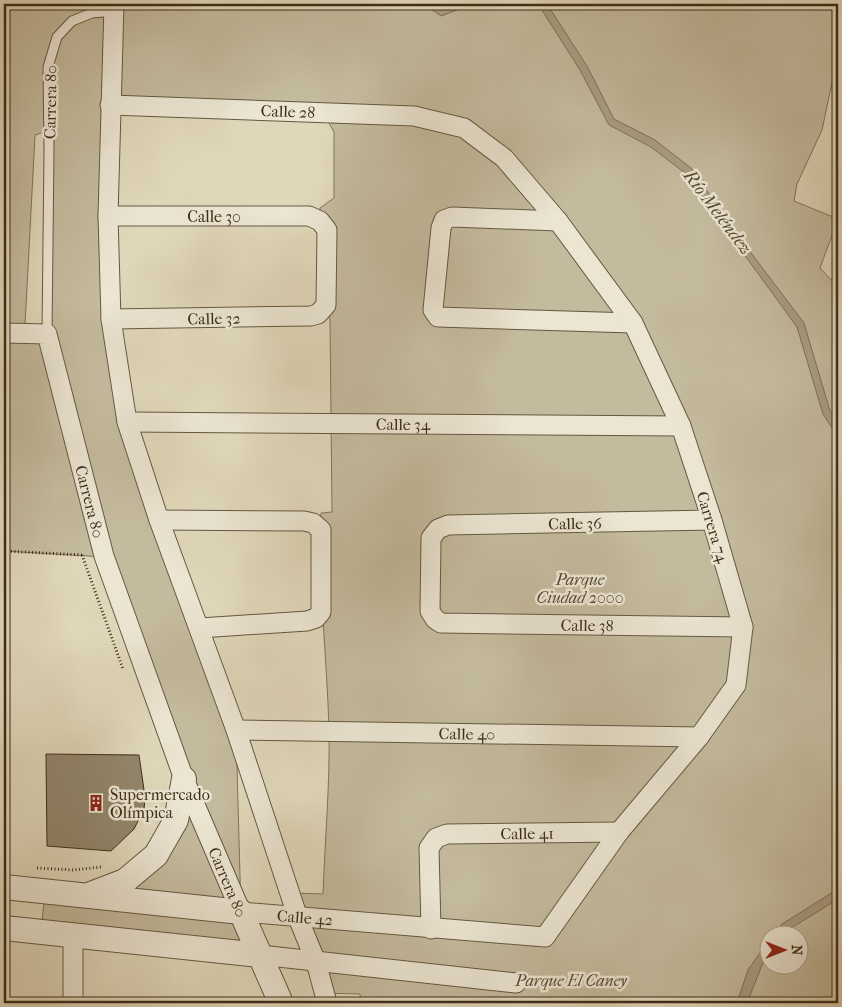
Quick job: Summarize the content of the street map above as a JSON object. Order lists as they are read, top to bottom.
{
  "streets": {
    "street": [
      "Carrera 80",
      "Calle 28",
      "Calle 30",
      "Calle 32",
      "Calle 34",
      "Calle 36",
      "Carrera 74",
      "Calle 38",
      "Calle 40",
      "Calle 41",
      "Calle 42"
    ]
  },
  "crossings": [
    ["Carrera 80", "Calle 28"],
    ["Carrera 80", "Calle 30"],
    ["Carrera 80", "Calle 32"],
    ["Carrera 80", "Calle 34"],
    ["Carrera 80", "Calle 40"],
    ["Carrera 80", "Calle 42"],
    ["Calle 28", "Carrera 74"],
    ["Calle 30", "Calle 32"],
    ["Calle 34", "Carrera 74"],
    ["Calle 36", "Carrera 74"],
    ["Calle 36", "Calle 38"],
    ["Carrera 74", "Calle 38"],
    ["Carrera 74", "Calle 40"],
    ["Carrera 74", "Calle 41"],
    ["Carrera 74", "Calle 42"],
    ["Calle 41", "Calle 42"]
  ],
  "water": ["Río Meléndez"],
  "parks": ["Parque Ciudad 2000", "Parque El Caney"],
  "places": {
    "building": ["Supermercado Olímpica"]
  },
  "north": "right"
}
